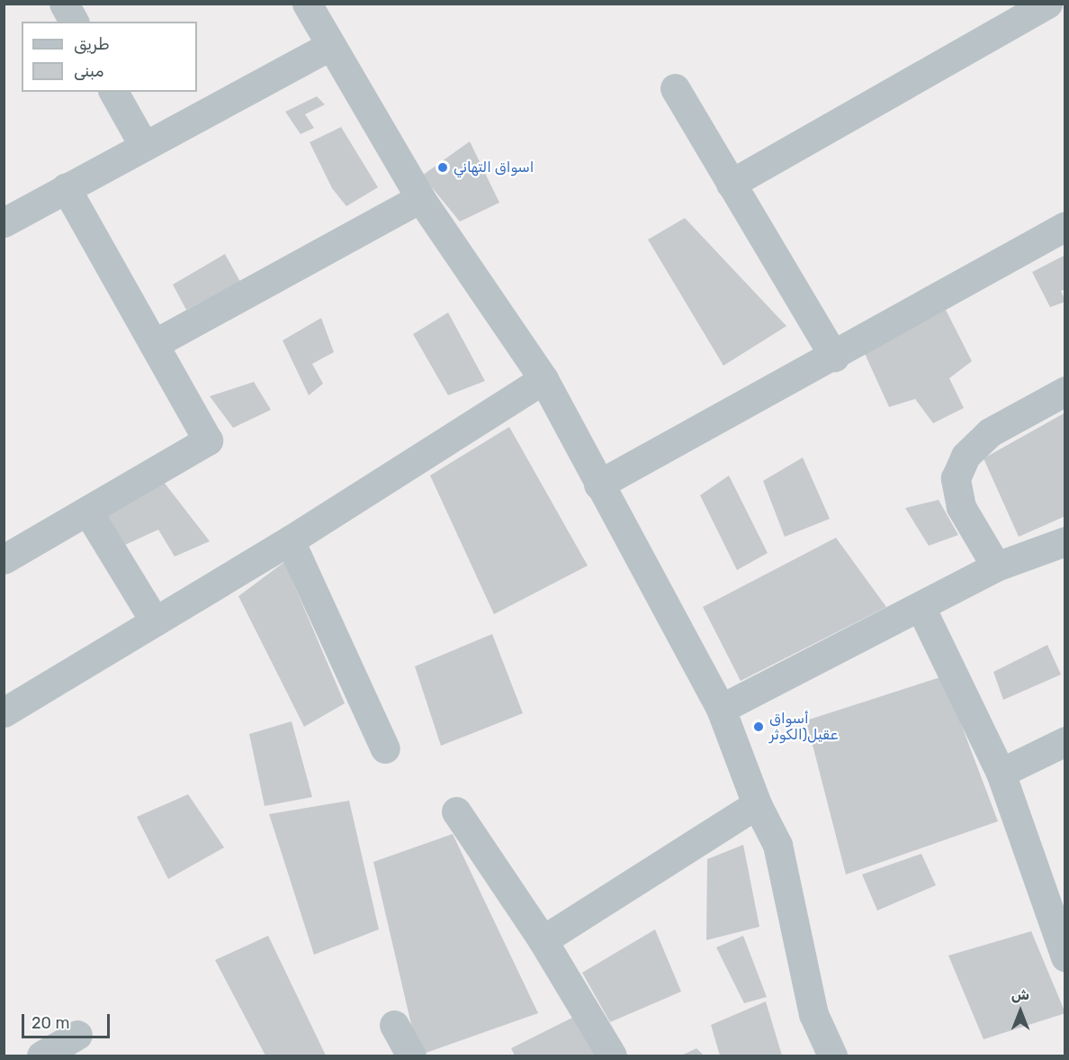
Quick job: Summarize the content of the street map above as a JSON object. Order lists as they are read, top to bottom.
{
  "places": ["اسواق التهاني", "أسواق عقيل(الكوثر"],
  "legend": ["طريق", "مبنى"],
  "scale_bar": "20 m",
  "north": "top"
}
